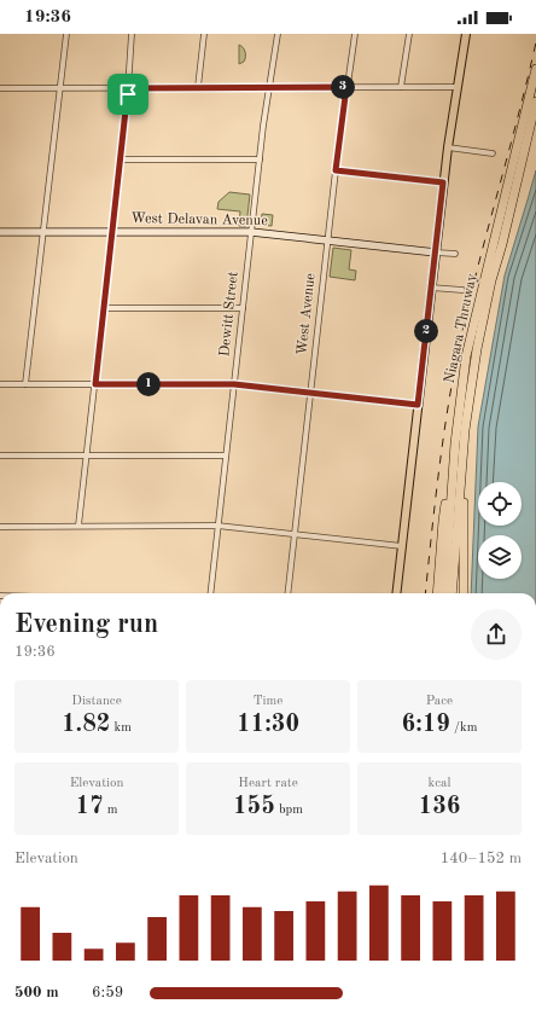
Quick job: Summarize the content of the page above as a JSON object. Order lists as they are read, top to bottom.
{
  "streets": {
    "highway": ["Niagara Thruway"],
    "street": ["West Delavan Avenue", "Dewitt Street", "West Avenue"]
  },
  "crossings": [
    ["West Delavan Avenue", "Dewitt Street"],
    ["West Delavan Avenue", "West Avenue"]
  ],
  "page": {
    "status": "19:36",
    "pins": ["3", "2", "1"],
    "heading": ["Evening run", "19:36"],
    "stats": [
      ["Distance", "1.82 km"],
      ["Time", "11:30"],
      ["Pace", "6:19 /km"],
      ["Elevation", "17 m"],
      ["Heart rate", "155 bpm"],
      ["kcal", "136"]
    ],
    "chart": ["Elevation", "140–152 m"],
    "list": [
      {
        "name": "500 m",
        "note": "6:59"
      }
    ]
  }
}
